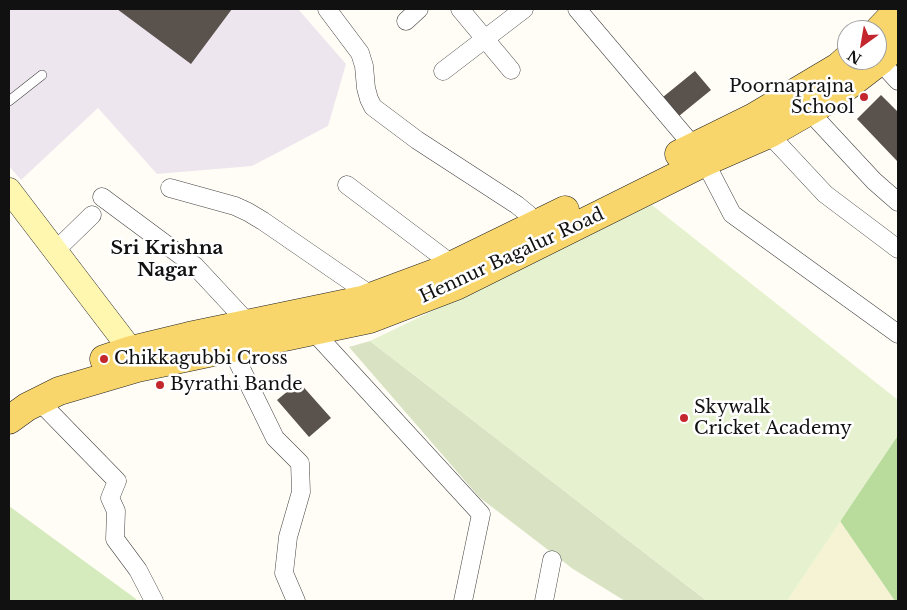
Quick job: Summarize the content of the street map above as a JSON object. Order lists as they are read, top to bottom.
{
  "streets": {
    "main road": ["Hennur Bagalur Road"]
  },
  "districts": ["Sri Krishna Nagar"],
  "places": [
    "Poornaprajna School",
    "Chikkagubbi Cross",
    "Byrathi Bande",
    "Skywalk Cricket Academy"
  ],
  "north": "bottom left"
}
